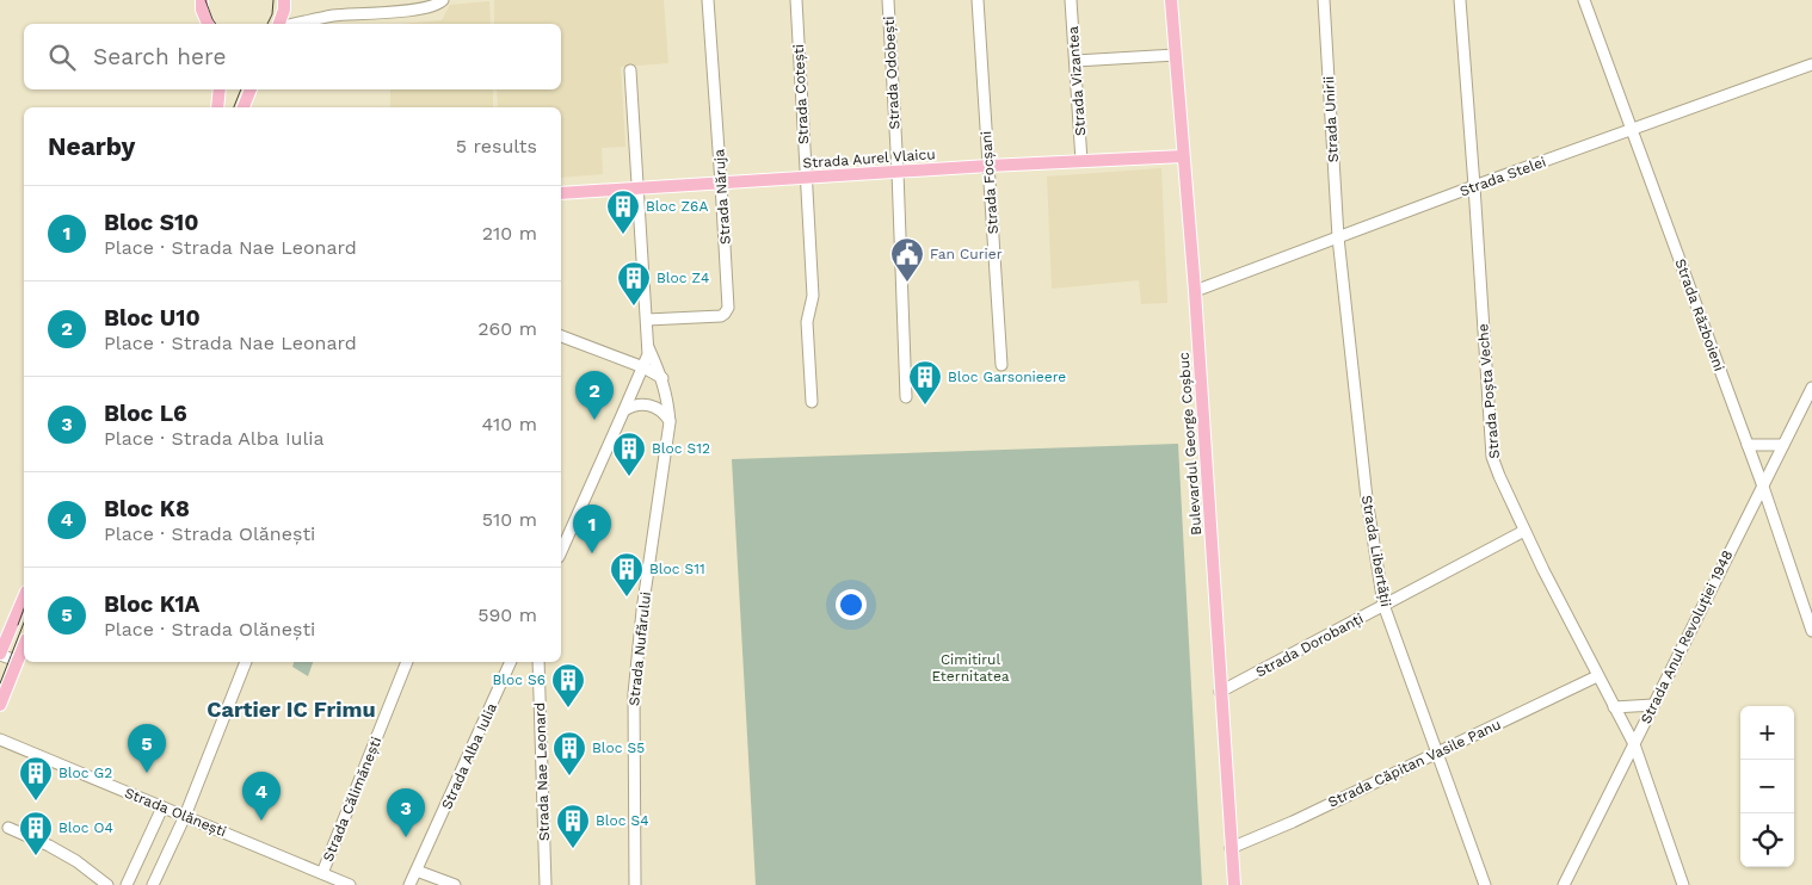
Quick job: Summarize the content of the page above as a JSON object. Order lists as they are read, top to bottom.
{
  "streets": {
    "main road": ["Strada Aurel Vlaicu", "Bulevardul George Coșbuc"],
    "street": [
      "Strada Odobești",
      "Strada Vizantea",
      "Strada Cotești",
      "Strada Unirii",
      "Strada Stelei",
      "Strada Focșani",
      "Strada Năruja",
      "Strada Războieni",
      "Strada Poșta Veche",
      "Strada Libertății",
      "Strada Anul Revoluției 1948",
      "Strada Dorobanți",
      "Strada Nufărului",
      "Strada Alba Iulia",
      "Strada Căpitan Vasile Panu",
      "Strada Nae Leonard",
      "Strada Călimănești",
      "Strada Olănești"
    ]
  },
  "crossings": [
    ["Strada Odobești", "Strada Aurel Vlaicu"],
    ["Strada Vizantea", "Strada Aurel Vlaicu"],
    ["Strada Cotești", "Strada Aurel Vlaicu"],
    ["Strada Unirii", "Strada Stelei"],
    ["Strada Unirii", "Strada Libertății"],
    ["Strada Aurel Vlaicu", "Strada Focșani"],
    ["Strada Aurel Vlaicu", "Strada Năruja"],
    ["Strada Aurel Vlaicu", "Bulevardul George Coșbuc"],
    ["Strada Stelei", "Strada Războieni"],
    ["Strada Stelei", "Strada Poșta Veche"],
    ["Strada Stelei", "Bulevardul George Coșbuc"],
    ["Strada Stelei", "Strada Libertății"],
    ["Strada Războieni", "Strada Anul Revoluției 1948"],
    ["Strada Poșta Veche", "Strada Anul Revoluției 1948"],
    ["Strada Poșta Veche", "Strada Dorobanți"],
    ["Strada Poșta Veche", "Strada Căpitan Vasile Panu"],
    ["Bulevardul George Coșbuc", "Strada Dorobanți"],
    ["Bulevardul George Coșbuc", "Strada Căpitan Vasile Panu"],
    ["Strada Libertății", "Strada Dorobanți"],
    ["Strada Libertății", "Strada Căpitan Vasile Panu"],
    ["Strada Călimănești", "Strada Olănești"]
  ],
  "districts": ["Cartier IC Frimu"],
  "parks": ["Cimitirul Eternitatea"],
  "places": {
    "building": [
      "Bloc Z6A",
      "Bloc Z4",
      "Bloc Garsonieere",
      "Bloc S12",
      "Bloc S11",
      "Bloc S6",
      "Bloc S5",
      "Bloc G2",
      "Bloc S4",
      "Bloc O4"
    ],
    "public building": ["Fan Curier"]
  },
  "page": {
    "search": "Search here",
    "heading": ["Nearby", "5 results"],
    "list": [
      {
        "mark": "1",
        "name": "Bloc S10",
        "note": "Place · Strada Nae Leonard",
        "value": "210 m"
      },
      {
        "mark": "2",
        "name": "Bloc U10",
        "note": "Place · Strada Nae Leonard",
        "value": "260 m"
      },
      {
        "mark": "3",
        "name": "Bloc L6",
        "note": "Place · Strada Alba Iulia",
        "value": "410 m"
      },
      {
        "mark": "4",
        "name": "Bloc K8",
        "note": "Place · Strada Olănești",
        "value": "510 m"
      },
      {
        "mark": "5",
        "name": "Bloc K1A",
        "note": "Place · Strada Olănești",
        "value": "590 m"
      }
    ],
    "pins": [
      "2",
      "1",
      "5",
      "4",
      "3"
    ],
    "map_buttons": ["+", "−"]
  }
}
